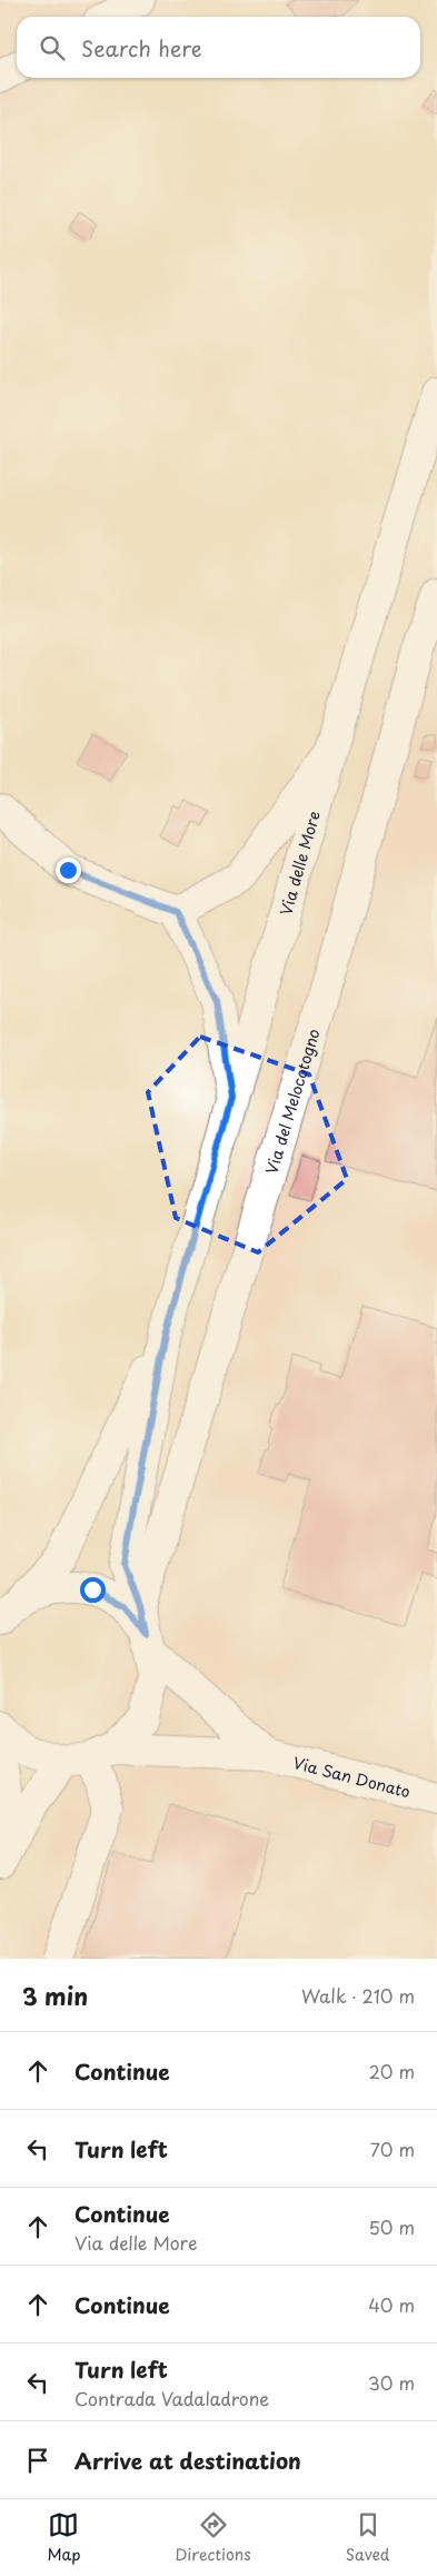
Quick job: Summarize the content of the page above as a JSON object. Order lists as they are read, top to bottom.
{
  "streets": {
    "street": ["Via delle More", "Via del Melocotogno", "Via San Donato"]
  },
  "page": {
    "search": "Search here",
    "heading": ["3 min", "Walk · 210 m"],
    "list": [
      ["Continue", "20 m"],
      ["Turn left", "70 m"],
      ["Continue", "Via delle More", "50 m"],
      ["Continue", "40 m"],
      ["Turn left", "Contrada Vadaladrone", "30 m"],
      "Arrive at destination"
    ],
    "nav": ["Map", "Directions", "Saved"]
  }
}
